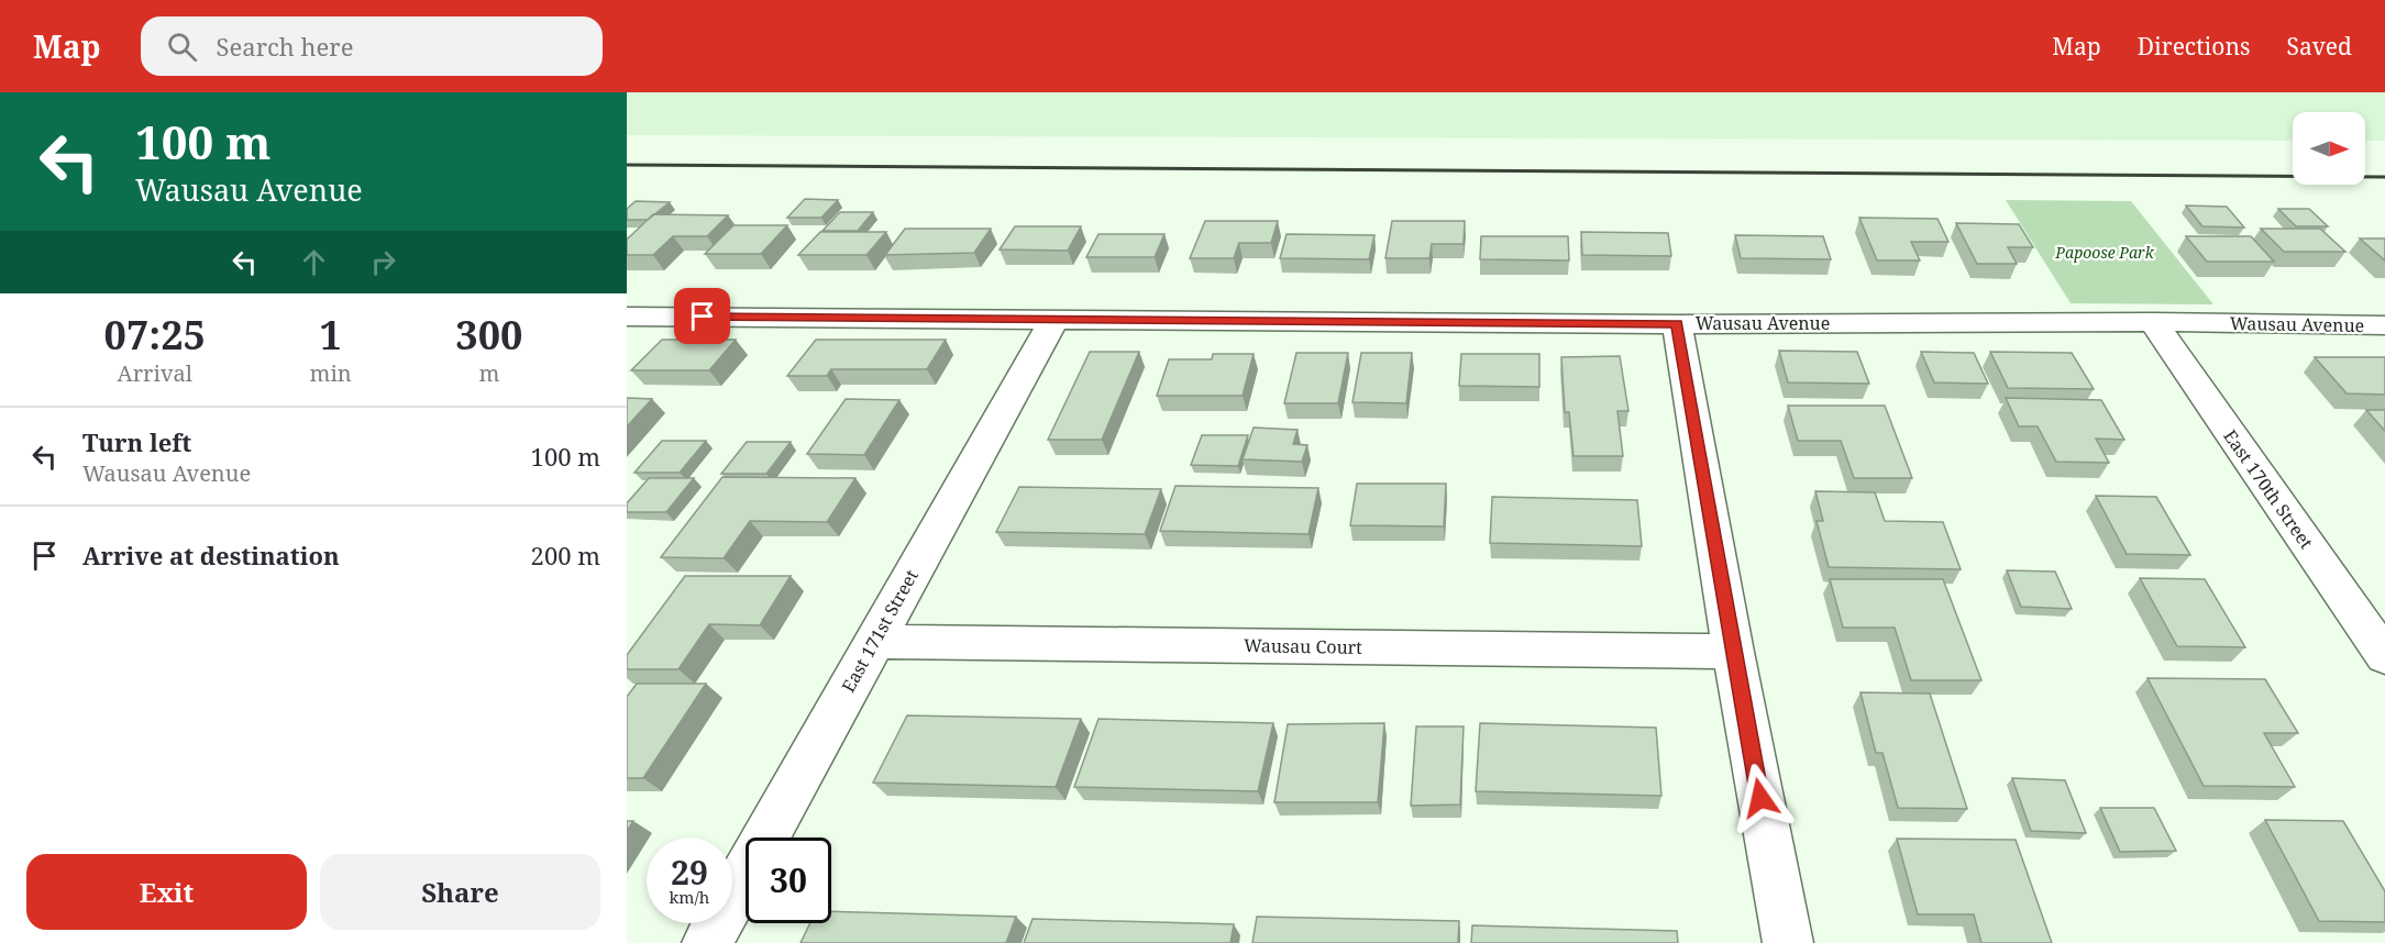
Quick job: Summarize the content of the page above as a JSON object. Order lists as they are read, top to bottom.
{
  "streets": {
    "street": [
      "Wausau Avenue",
      "East 170th Street",
      "East 171st Street",
      "Wausau Court"
    ]
  },
  "crossings": [
    ["Wausau Avenue", "East 170th Street"],
    ["Wausau Avenue", "East 171st Street"],
    ["East 171st Street", "Wausau Court"]
  ],
  "parks": ["Papoose Park"],
  "north": "right",
  "page": {
    "header": "Map",
    "search": "Search here",
    "nav": ["Map", "Directions", "Saved"],
    "turn": ["100 m", "Wausau Avenue"],
    "eta": [
      "07:25",
      "Arrival",
      "1",
      "min",
      "300",
      "m"
    ],
    "list": [
      {
        "name": "Turn left",
        "note": "Wausau Avenue",
        "value": "100 m"
      },
      {
        "name": "Arrive at destination",
        "value": "200 m"
      }
    ],
    "speed": "29 km/h",
    "limit": "30",
    "buttons": ["Exit", "Share"]
  }
}
